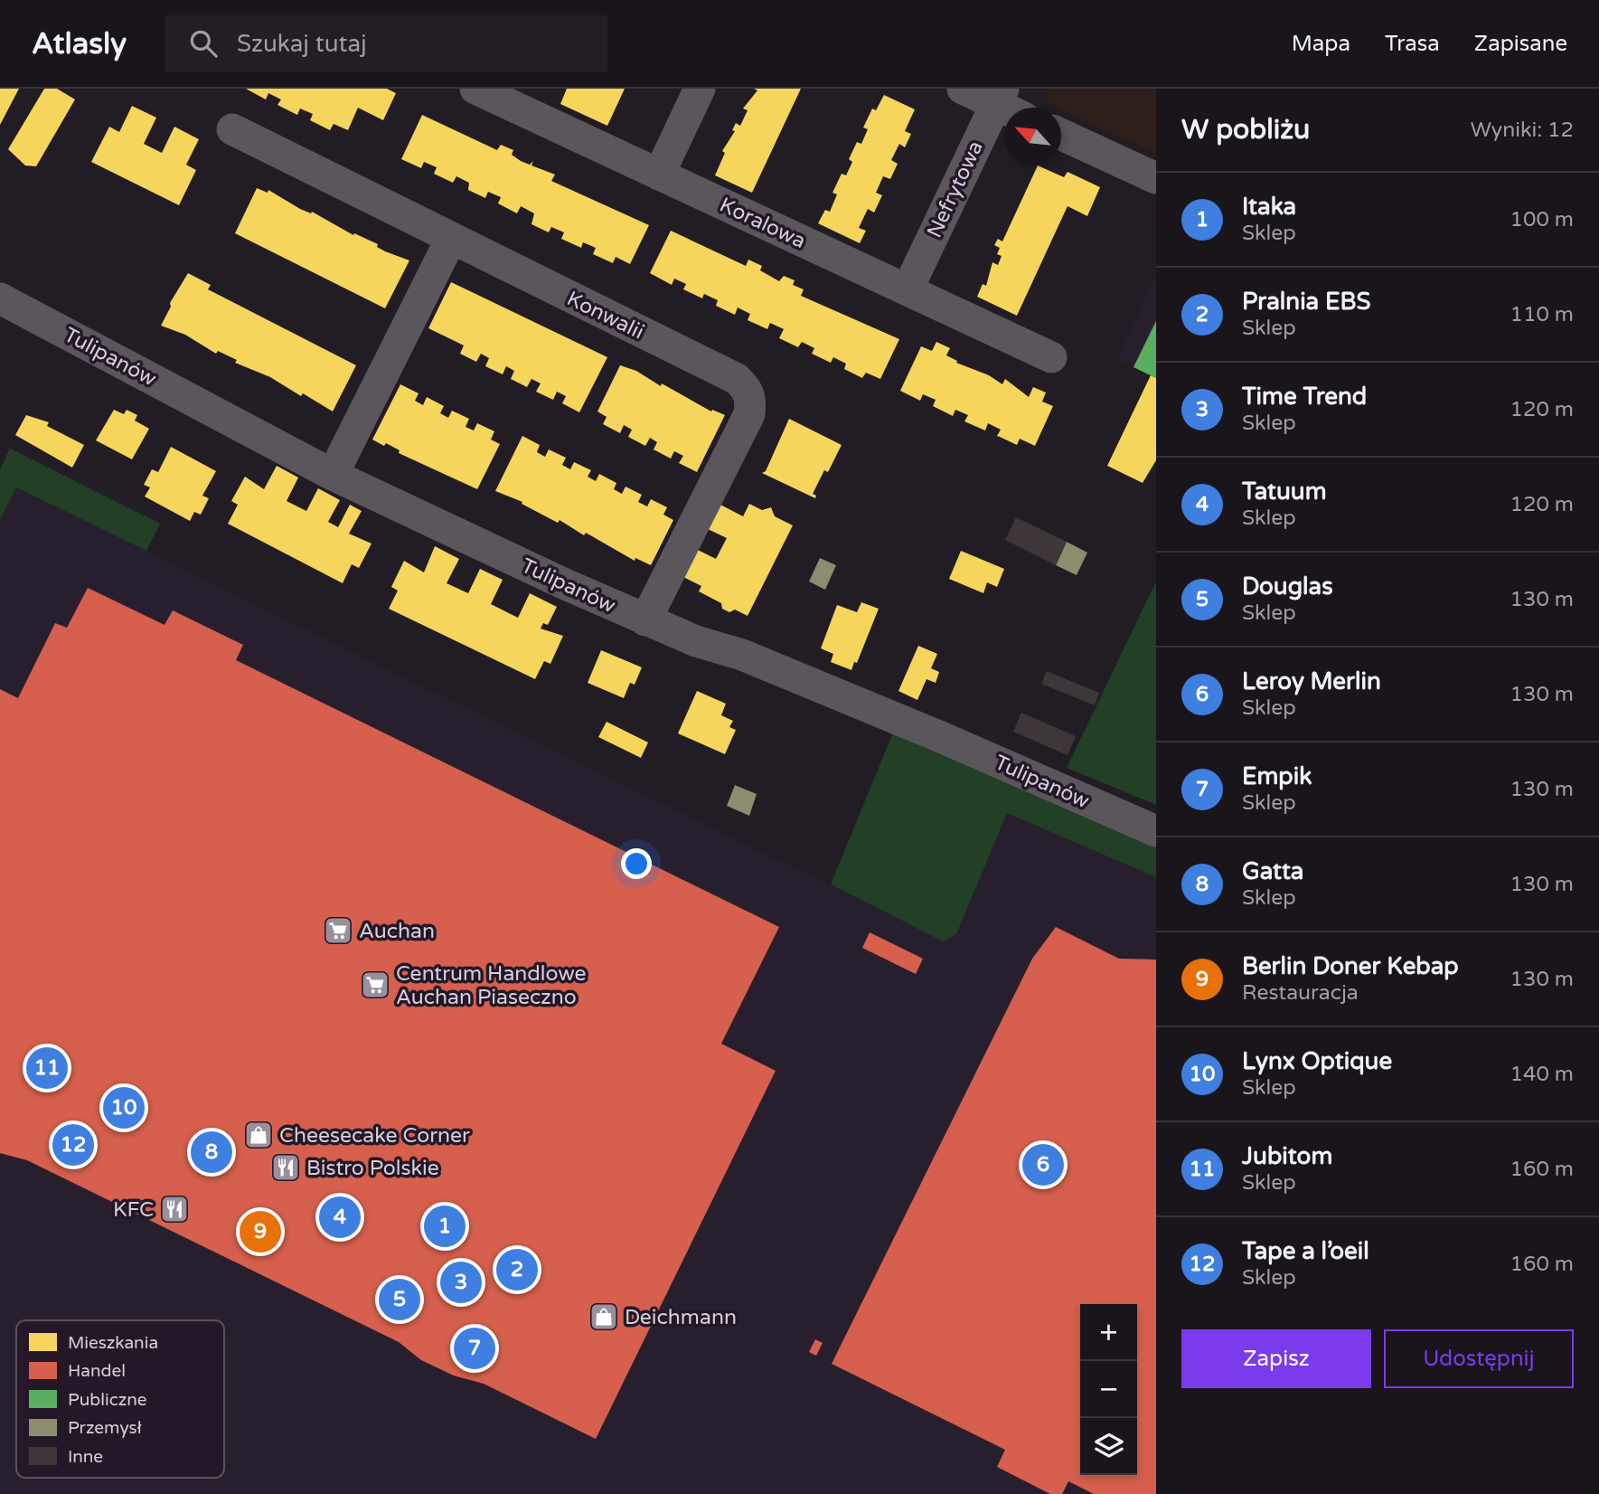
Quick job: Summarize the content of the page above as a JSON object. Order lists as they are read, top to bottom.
{
  "streets": {
    "street": [
      "Nefrytowa",
      "Koralowa",
      "Konwalii",
      "Tulipanów"
    ]
  },
  "crossings": [
    ["Nefrytowa", "Koralowa"],
    ["Konwalii", "Tulipanów"]
  ],
  "places": {
    "supermarket": ["Auchan", "Centrum Handlowe Auchan Piaseczno"],
    "shop": ["Cheesecake Corner", "Deichmann"],
    "restaurant": ["Bistro Polskie", "KFC"]
  },
  "legend": [
    "Mieszkania",
    "Handel",
    "Publiczne",
    "Przemysł",
    "Inne"
  ],
  "north": "top left",
  "page": {
    "header": "Atlasly",
    "search": "Szukaj tutaj",
    "nav": ["Mapa", "Trasa", "Zapisane"],
    "heading": ["W pobliżu", "Wyniki: 12"],
    "list": [
      {
        "mark": "1",
        "name": "Itaka",
        "note": "Sklep",
        "value": "100 m"
      },
      {
        "mark": "2",
        "name": "Pralnia EBS",
        "note": "Sklep",
        "value": "110 m"
      },
      {
        "mark": "3",
        "name": "Time Trend",
        "note": "Sklep",
        "value": "120 m"
      },
      {
        "mark": "4",
        "name": "Tatuum",
        "note": "Sklep",
        "value": "120 m"
      },
      {
        "mark": "5",
        "name": "Douglas",
        "note": "Sklep",
        "value": "130 m"
      },
      {
        "mark": "6",
        "name": "Leroy Merlin",
        "note": "Sklep",
        "value": "130 m"
      },
      {
        "mark": "7",
        "name": "Empik",
        "note": "Sklep",
        "value": "130 m"
      },
      {
        "mark": "8",
        "name": "Gatta",
        "note": "Sklep",
        "value": "130 m"
      },
      {
        "mark": "9",
        "name": "Berlin Doner Kebap",
        "note": "Restauracja",
        "value": "130 m"
      },
      {
        "mark": "10",
        "name": "Lynx Optique",
        "note": "Sklep",
        "value": "140 m"
      },
      {
        "mark": "11",
        "name": "Jubitom",
        "note": "Sklep",
        "value": "160 m"
      },
      {
        "mark": "12",
        "name": "Tape a l’oeil",
        "note": "Sklep",
        "value": "160 m"
      }
    ],
    "pins": [
      "11",
      "10",
      "12",
      "8",
      "6",
      "4",
      "1",
      "9",
      "2",
      "3",
      "5",
      "7"
    ],
    "map_buttons": ["+", "−"],
    "buttons": ["Zapisz", "Udostępnij"]
  }
}
